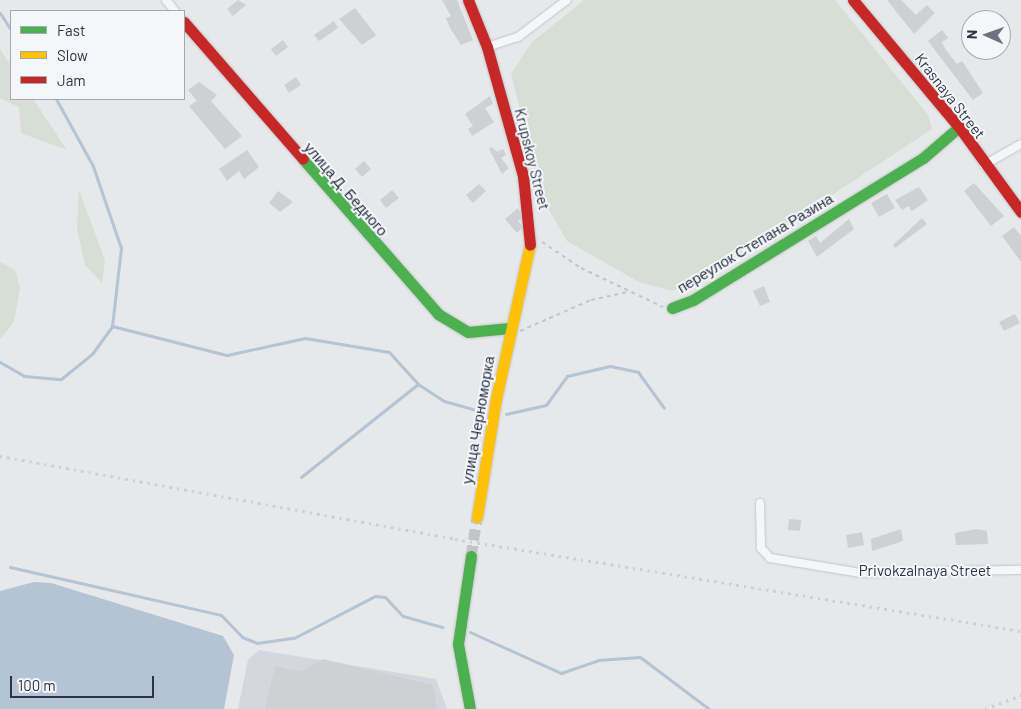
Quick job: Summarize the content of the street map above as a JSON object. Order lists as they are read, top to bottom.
{
  "streets": {
    "street": [
      "Krasnaya Street",
      "Krupskoy Street",
      "улица Д. Бедного",
      "переулок Степана Разина",
      "улица Черноморка",
      "Privokzalnaya Street"
    ]
  },
  "crossings": [
    ["Krasnaya Street", "переулок Степана Разина"],
    ["Krupskoy Street", "улица Д. Бедного"],
    ["Krupskoy Street", "переулок Степана Разина"],
    ["Krupskoy Street", "улица Черноморка"],
    ["улица Д. Бедного", "улица Черноморка"]
  ],
  "legend": ["Fast", "Slow", "Jam"],
  "scale_bar": "100 m",
  "north": "left"
}
